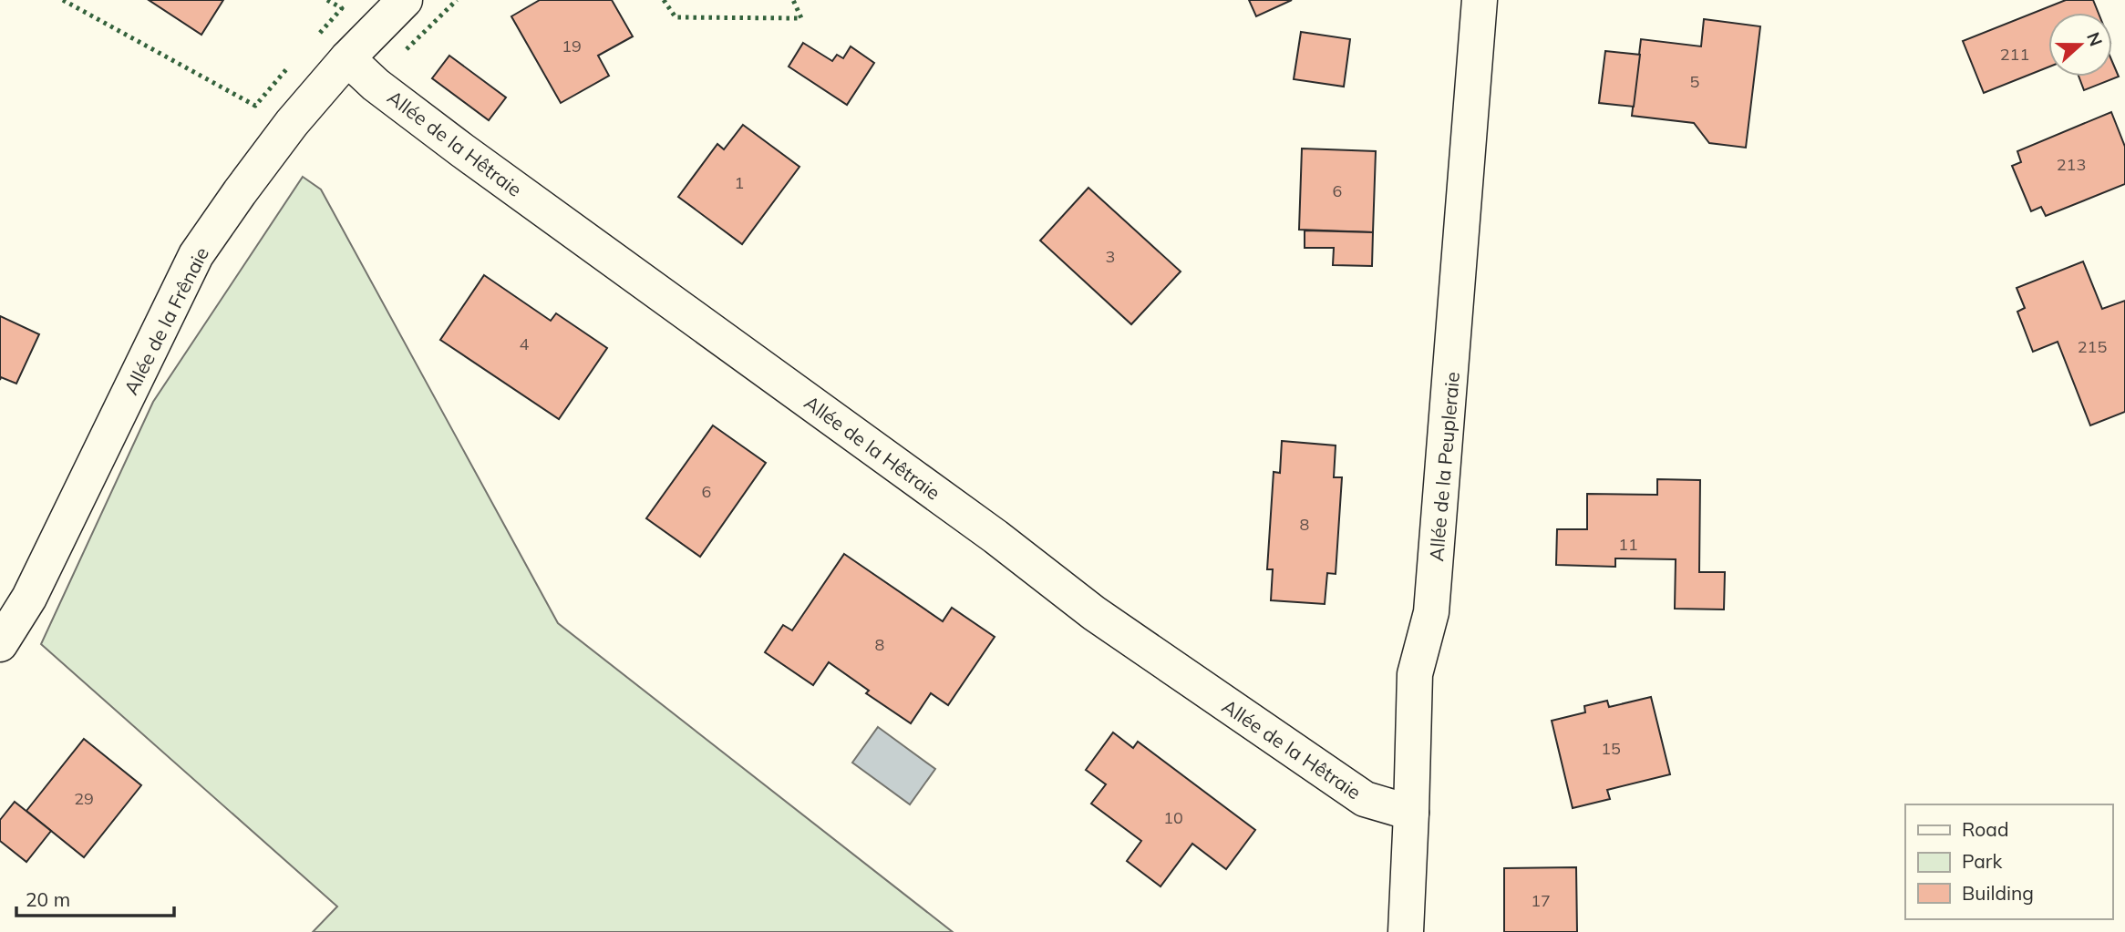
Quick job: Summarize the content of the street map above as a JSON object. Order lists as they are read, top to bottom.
{
  "streets": {
    "street": ["Allée de la Hêtraie", "Allée de la Frênaie", "Allée de la Peupleraie"]
  },
  "crossings": [
    ["Allée de la Hêtraie", "Allée de la Frênaie"],
    ["Allée de la Hêtraie", "Allée de la Peupleraie"]
  ],
  "house_numbers": [
    "19",
    "211",
    "5",
    "213",
    "1",
    "6",
    "3",
    "4",
    "215",
    "6",
    "8",
    "11",
    "8",
    "15",
    "29",
    "10",
    "17"
  ],
  "legend": ["Road", "Park", "Building"],
  "scale_bar": "20 m",
  "north": "right"
}
